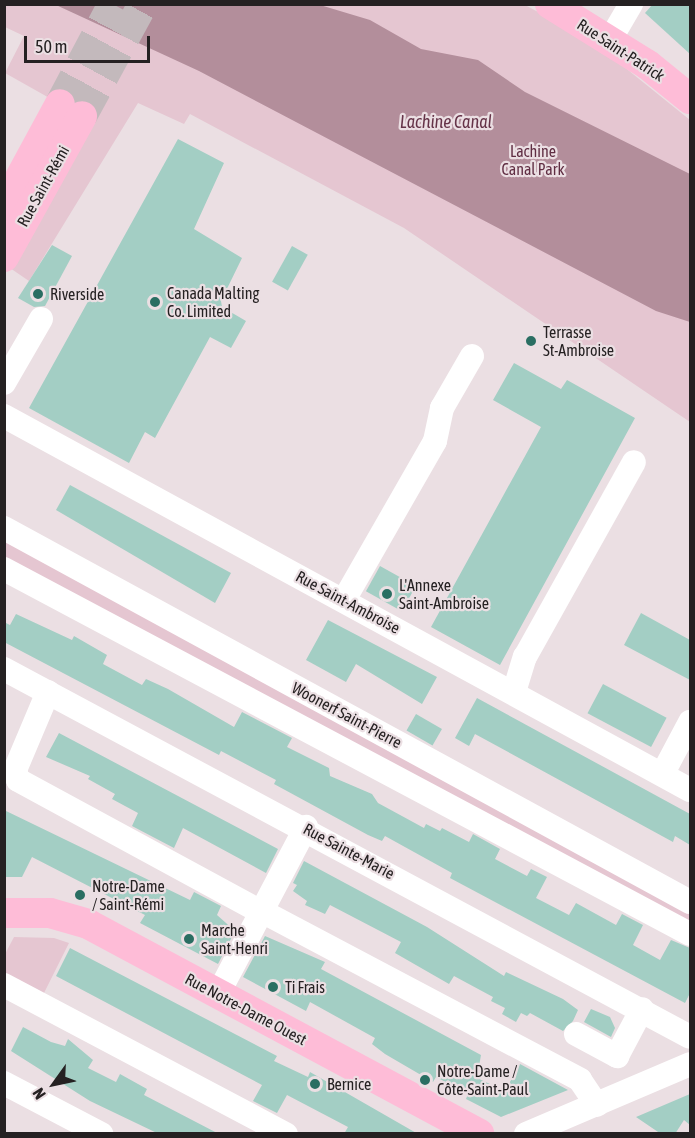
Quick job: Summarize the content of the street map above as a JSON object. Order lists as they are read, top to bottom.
{
  "streets": {
    "main road": ["Rue Saint-Patrick", "Rue Saint-Rémi", "Rue Notre-Dame Ouest"],
    "street": ["Rue Saint-Ambroise", "Woonerf Saint-Pierre", "Rue Sainte-Marie"]
  },
  "water": ["Lachine Canal"],
  "parks": ["Lachine Canal Park"],
  "places": [
    "Riverside",
    "Canada Malting Co. Limited",
    "Terrasse St-Ambroise",
    "L'Annexe Saint-Ambroise",
    "Notre-Dame / Saint-Rémi",
    "Marche Saint-Henri",
    "Ti Frais",
    "Notre-Dame / Côte-Saint-Paul",
    "Bernice"
  ],
  "scale_bar": "50 m",
  "north": "bottom left"
}
